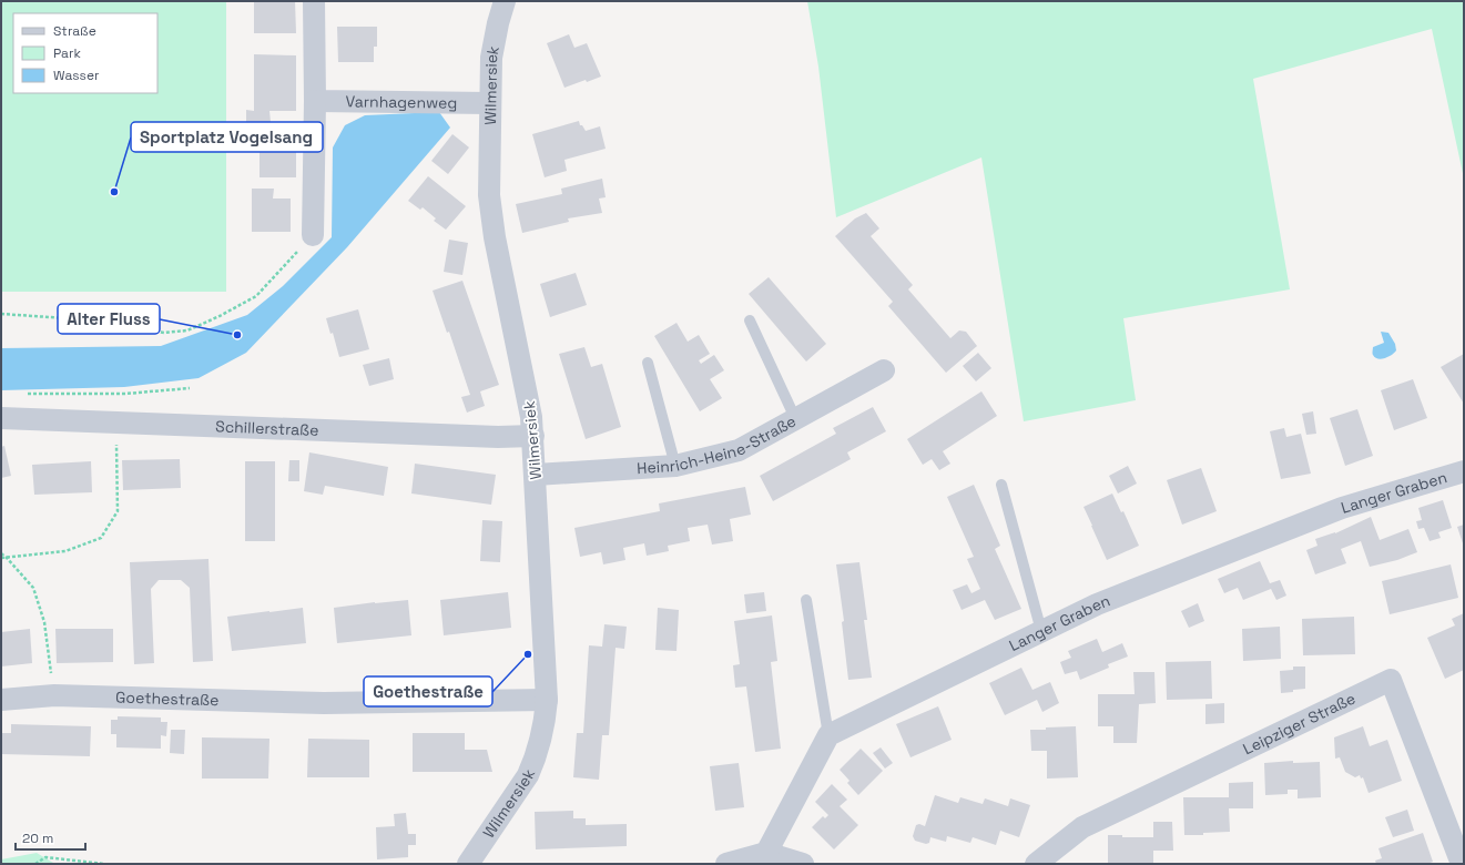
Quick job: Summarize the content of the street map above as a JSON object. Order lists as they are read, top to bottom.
{
  "streets": {
    "street": [
      "Wilmersiek",
      "Varnhagenweg",
      "Schillerstraße",
      "Heinrich-Heine-Straße",
      "Langer Graben",
      "Goethestraße",
      "Leipziger Straße"
    ]
  },
  "crossings": [
    ["Wilmersiek", "Varnhagenweg"],
    ["Wilmersiek", "Schillerstraße"],
    ["Wilmersiek", "Heinrich-Heine-Straße"],
    ["Wilmersiek", "Goethestraße"]
  ],
  "places": ["Sportplatz Vogelsang", "Alter Fluss", "Goethestraße"],
  "legend": ["Straße", "Park", "Wasser"],
  "scale_bar": "20 m"
}
